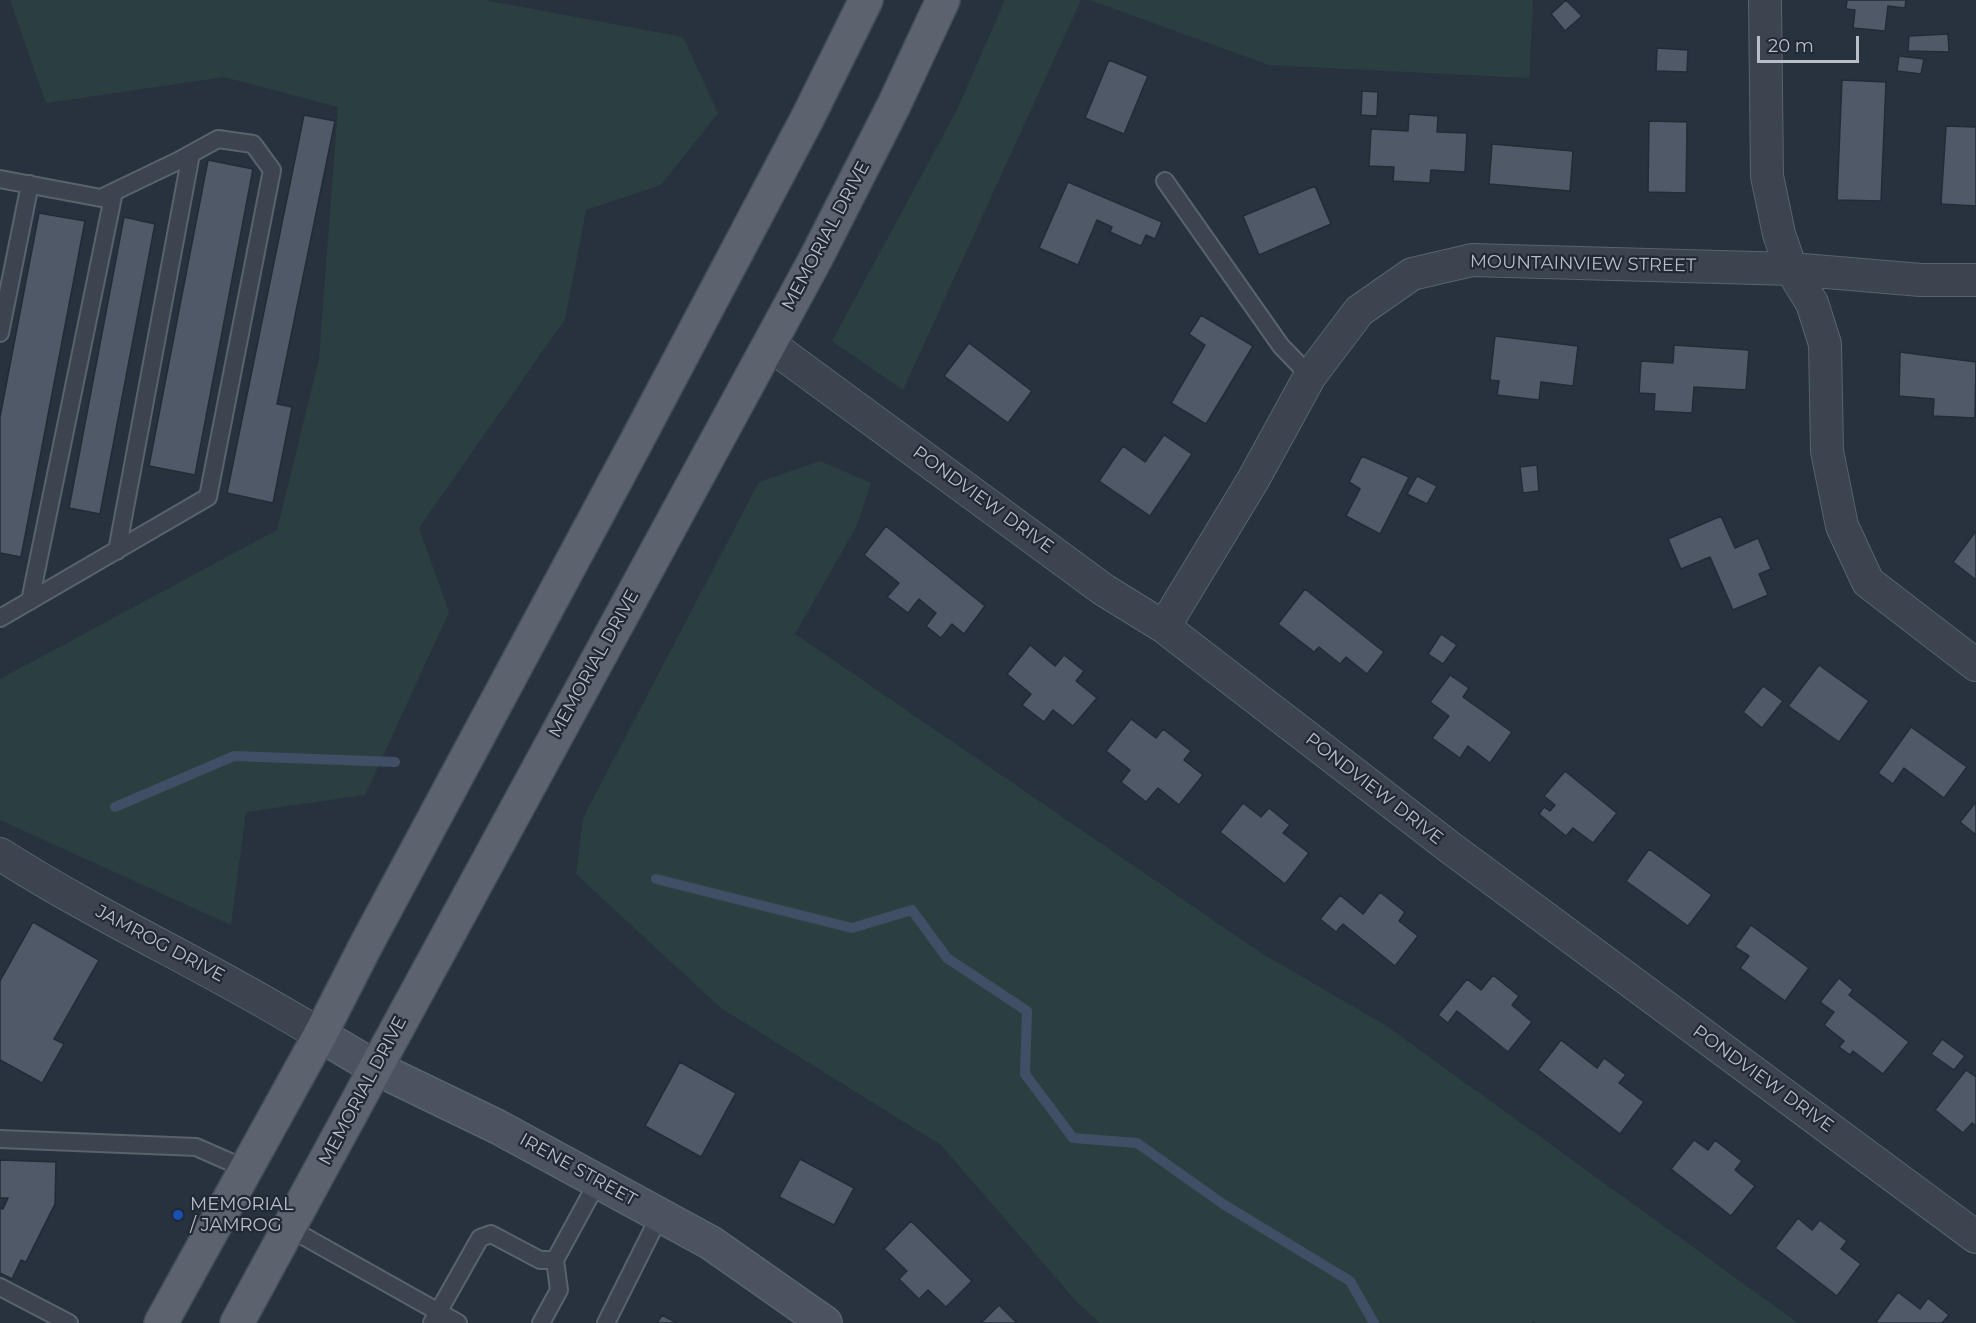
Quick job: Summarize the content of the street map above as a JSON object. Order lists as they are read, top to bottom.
{
  "streets": {
    "main road": ["MEMORIAL DRIVE"],
    "street": [
      "MOUNTAINVIEW STREET",
      "PONDVIEW DRIVE",
      "JAMROG DRIVE",
      "IRENE STREET"
    ]
  },
  "crossings": [
    ["MEMORIAL DRIVE", "PONDVIEW DRIVE"],
    ["MEMORIAL DRIVE", "IRENE STREET"],
    ["MOUNTAINVIEW STREET", "PONDVIEW DRIVE"],
    ["JAMROG DRIVE", "IRENE STREET"]
  ],
  "places": ["MEMORIAL / JAMROG"],
  "scale_bar": "20 m"
}
